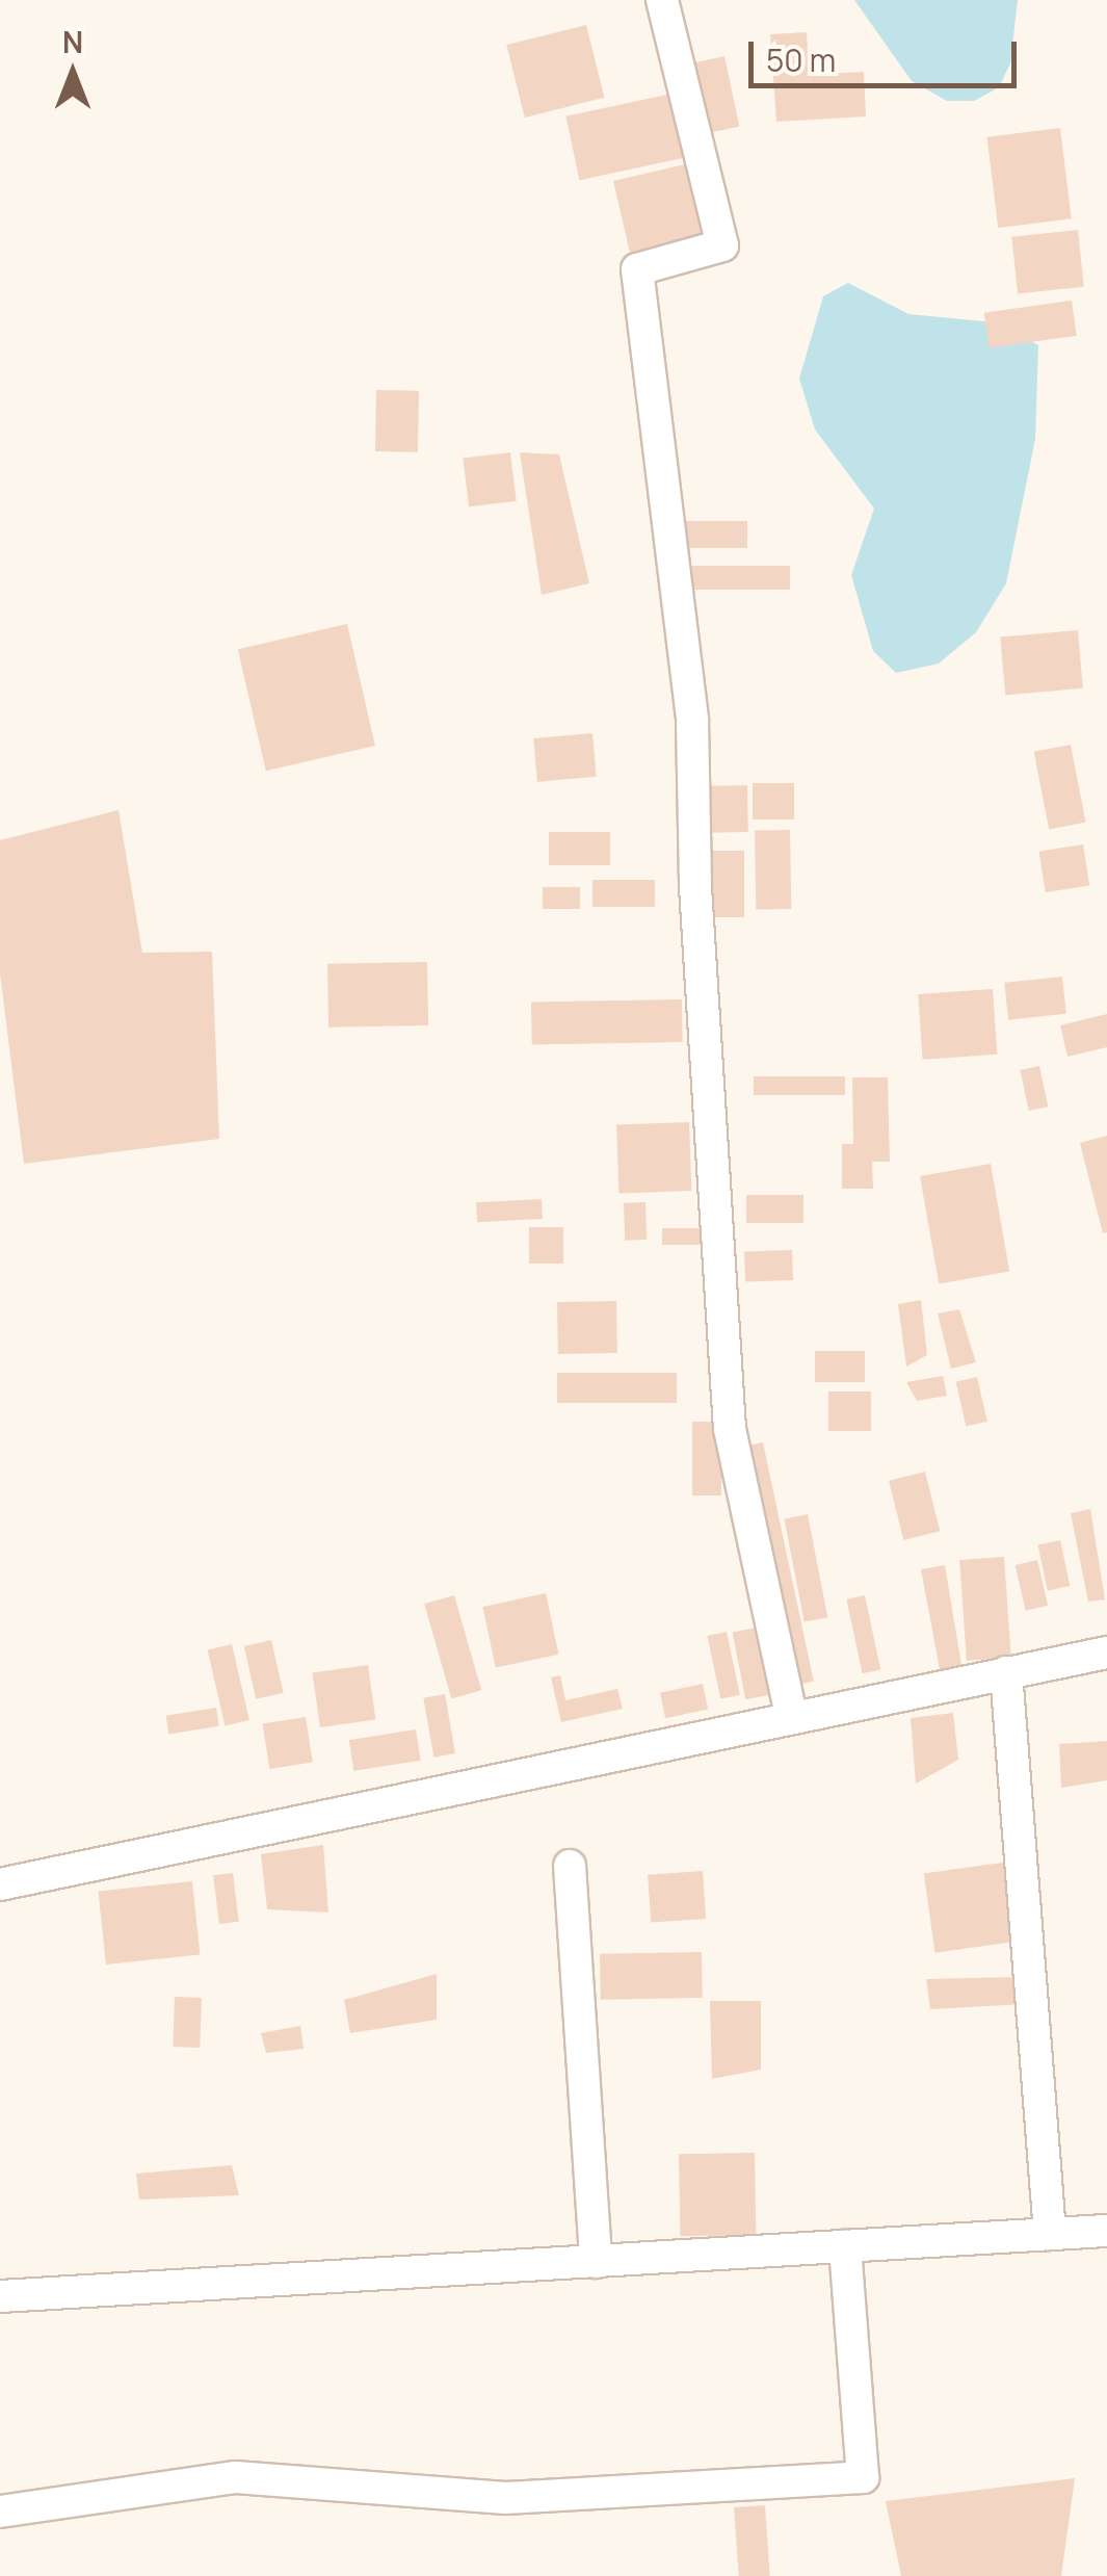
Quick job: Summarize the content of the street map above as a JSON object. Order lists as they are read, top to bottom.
{
  "scale_bar": "50 m",
  "north": "top"
}
